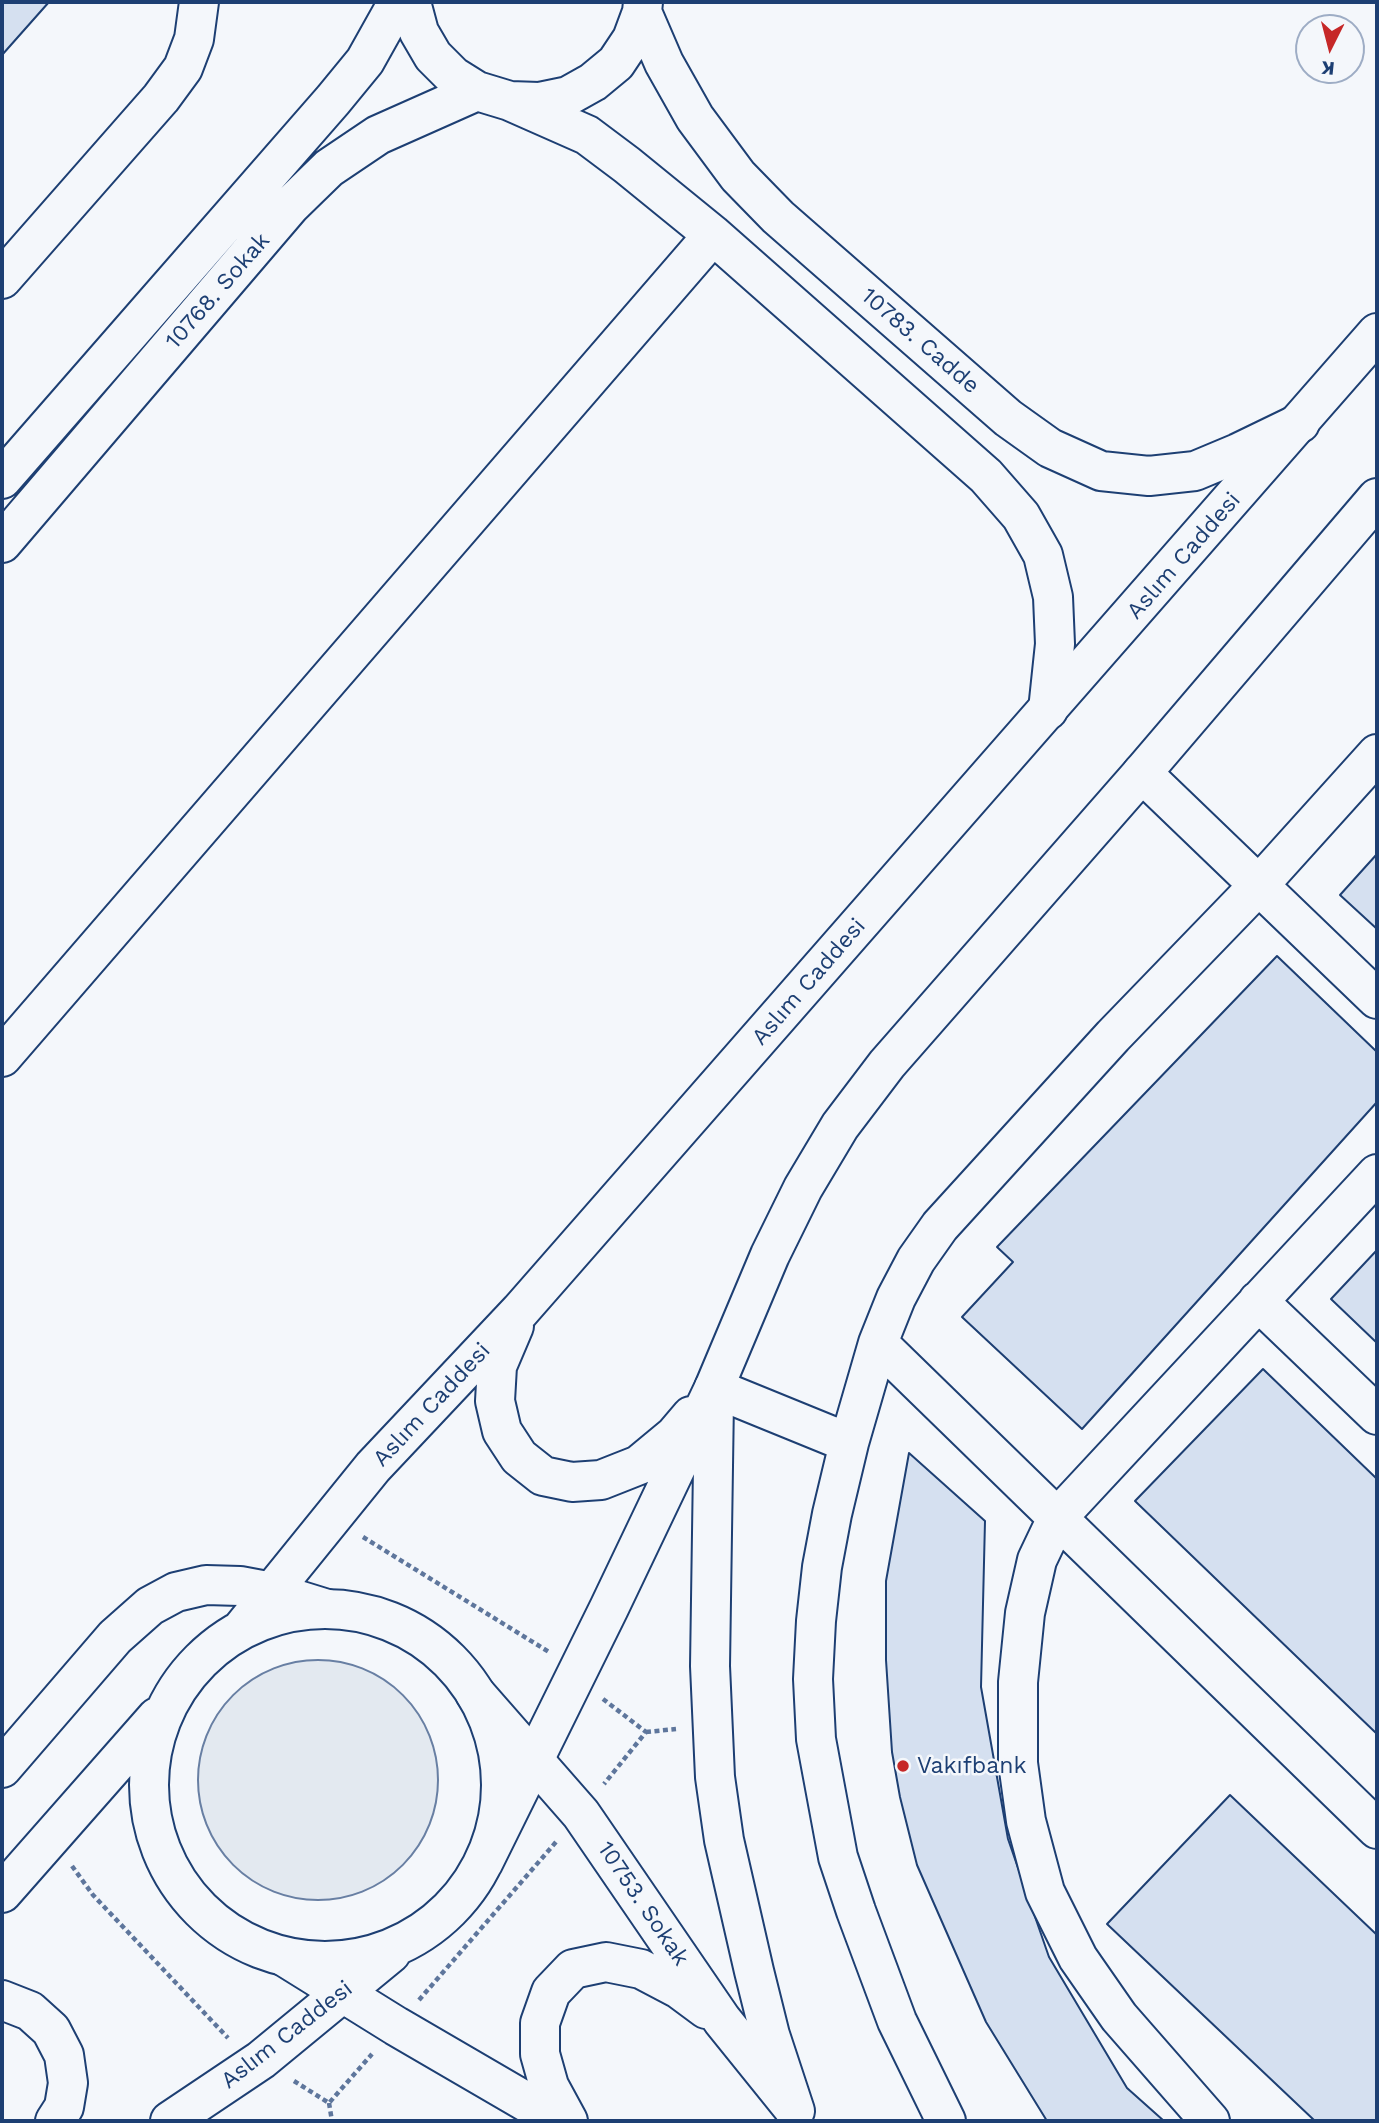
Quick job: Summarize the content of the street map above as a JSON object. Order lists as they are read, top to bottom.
{
  "streets": {
    "main road": [
      "10768. Sokak",
      "10783. Cadde",
      "Aslım Caddesi",
      "10753. Sokak"
    ]
  },
  "crossings": [
    ["10783. Cadde", "Aslım Caddesi"]
  ],
  "places": ["Vakıfbank"],
  "north": "bottom"
}
